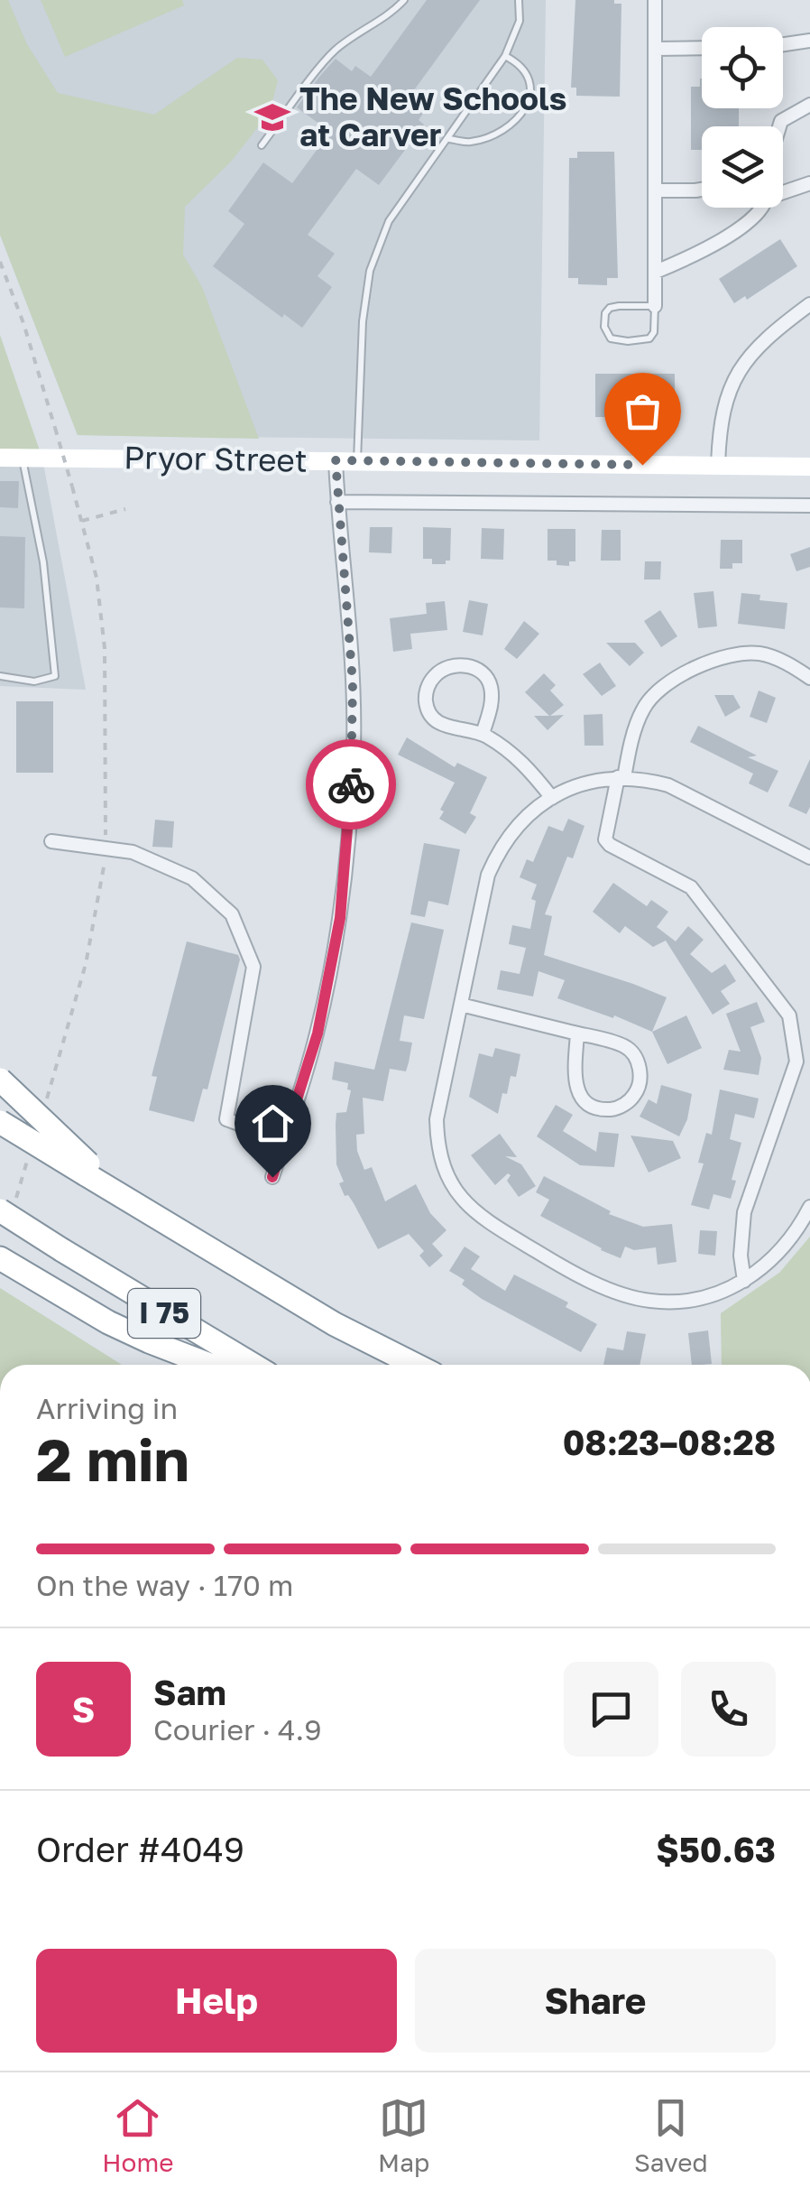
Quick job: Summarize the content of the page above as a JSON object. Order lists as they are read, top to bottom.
{
  "streets": {
    "highway": ["I 75"],
    "main road": ["Pryor Street"]
  },
  "places": {
    "school or university": ["The New Schools at Carver"]
  },
  "page": {
    "heading": ["2 min", "Arriving in", "08:23–08:28"],
    "panel": [
      "Sam",
      "Courier · 4.9",
      "Order #4049",
      "$50.63"
    ],
    "bar": "On the way · 170 m",
    "round": "S",
    "buttons": ["Help", "Share"],
    "tabs": ["Home", "Map", "Saved"]
  }
}
